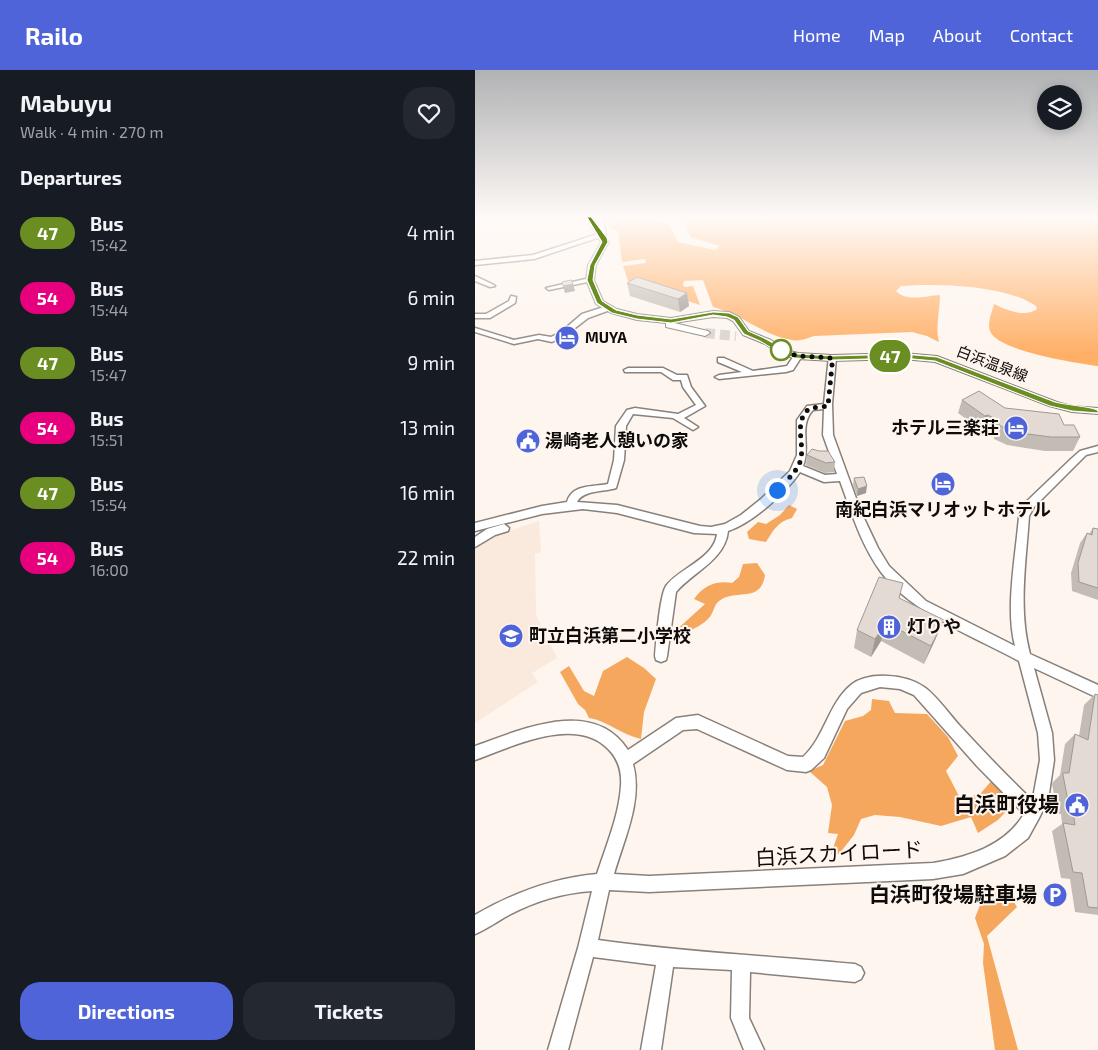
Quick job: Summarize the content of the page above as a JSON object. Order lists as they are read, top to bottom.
{
  "streets": {
    "main road": ["白浜温泉線"],
    "street": ["白浜スカイロード"]
  },
  "places": {
    "hotel": ["MUYA", "ホテル三楽荘", "南紀白浜マリオットホテル"],
    "public building": ["湯崎老人憩いの家", "白浜町役場"],
    "building": ["灯りや"],
    "school or university": ["町立白浜第二小学校"],
    "parking": ["白浜町役場駐車場"]
  },
  "lines": ["bus line 47"],
  "page": {
    "header": "Railo",
    "nav": [
      "Home",
      "Map",
      "About",
      "Contact"
    ],
    "heading": [
      ["Mabuyu", "Walk · 4 min · 270 m"],
      "Departures"
    ],
    "on_map": "47",
    "list": [
      {
        "mark": "47",
        "name": "Bus",
        "note": "15:42",
        "value": "4 min"
      },
      {
        "mark": "54",
        "name": "Bus",
        "note": "15:44",
        "value": "6 min"
      },
      {
        "mark": "47",
        "name": "Bus",
        "note": "15:47",
        "value": "9 min"
      },
      {
        "mark": "54",
        "name": "Bus",
        "note": "15:51",
        "value": "13 min"
      },
      {
        "mark": "47",
        "name": "Bus",
        "note": "15:54",
        "value": "16 min"
      },
      {
        "mark": "54",
        "name": "Bus",
        "note": "16:00",
        "value": "22 min"
      }
    ],
    "buttons": ["Directions", "Tickets"]
  }
}
